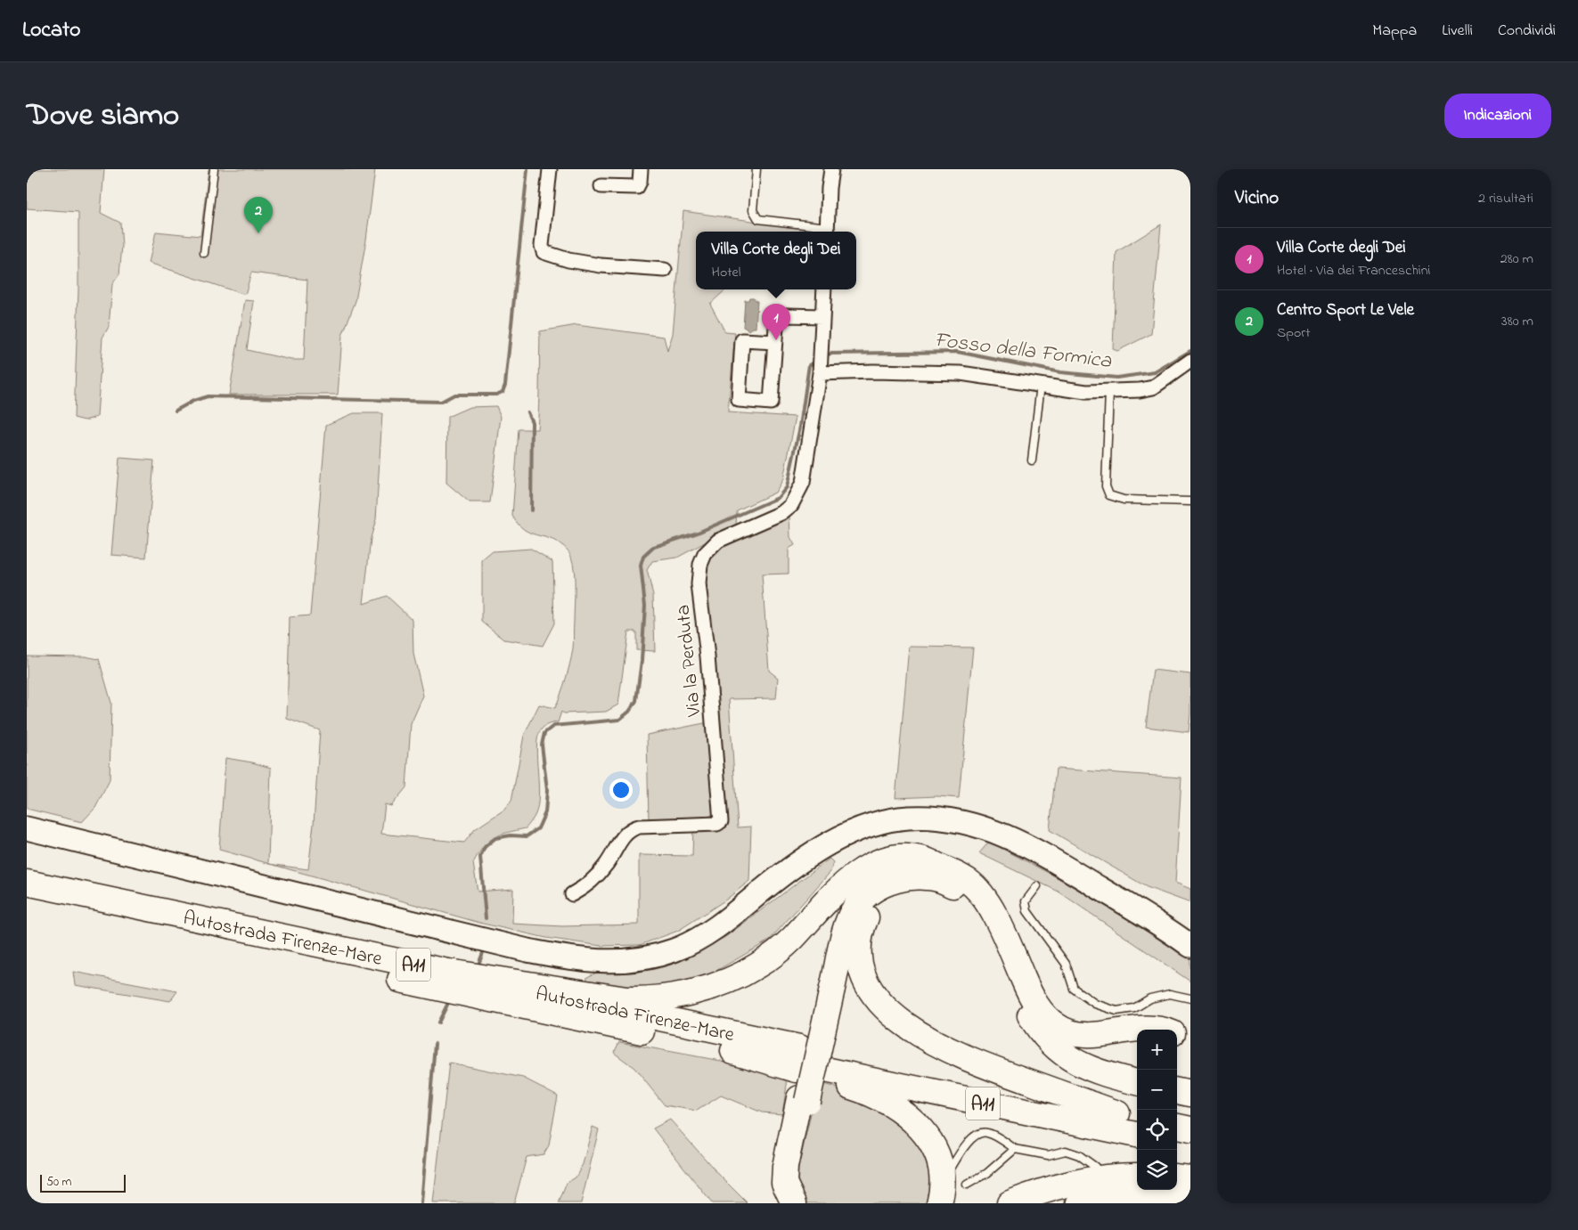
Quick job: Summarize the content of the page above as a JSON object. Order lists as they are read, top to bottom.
{
  "streets": {
    "highway": ["Autostrada Firenze-Mare", "A11"],
    "street": ["Via la Perduta"]
  },
  "water": ["Fosso della Formica"],
  "scale_bar": "50 m",
  "page": {
    "header": "Locato",
    "nav": ["Mappa", "Livelli", "Condividi"],
    "title": "Dove siamo",
    "buttons": "Indicazioni",
    "heading": ["Vicino", "2 risultati"],
    "pins": ["2", "1"],
    "list": [
      {
        "mark": "1",
        "name": "Villa Corte degli Dei",
        "note": "Hotel · Via dei Franceschini",
        "value": "280 m"
      },
      {
        "mark": "2",
        "name": "Centro Sport Le Vele",
        "note": "Sport",
        "value": "380 m"
      }
    ],
    "popup": ["Villa Corte degli Dei", "Hotel"],
    "map_buttons": ["+", "−"],
    "scale": "50 m"
  }
}
